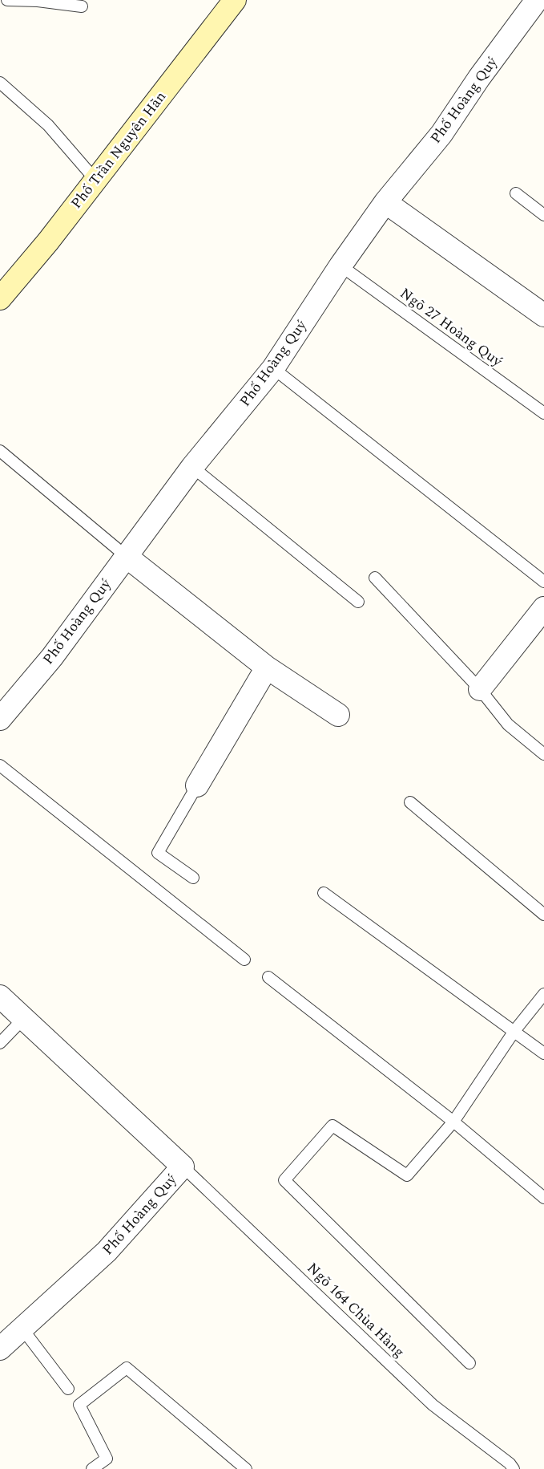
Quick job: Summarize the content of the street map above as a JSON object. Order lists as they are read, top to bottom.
{
  "streets": {
    "main road": ["Phố Trần Nguyên Hãn"],
    "street": ["Phố Hoàng Quý"],
    "lane": ["Ngõ 27 Hoàng Quý", "Ngõ 164 Chùa Hàng"]
  },
  "crossings": [
    ["Phố Hoàng Quý", "Ngõ 27 Hoàng Quý"],
    ["Phố Hoàng Quý", "Ngõ 164 Chùa Hàng"]
  ]
}
